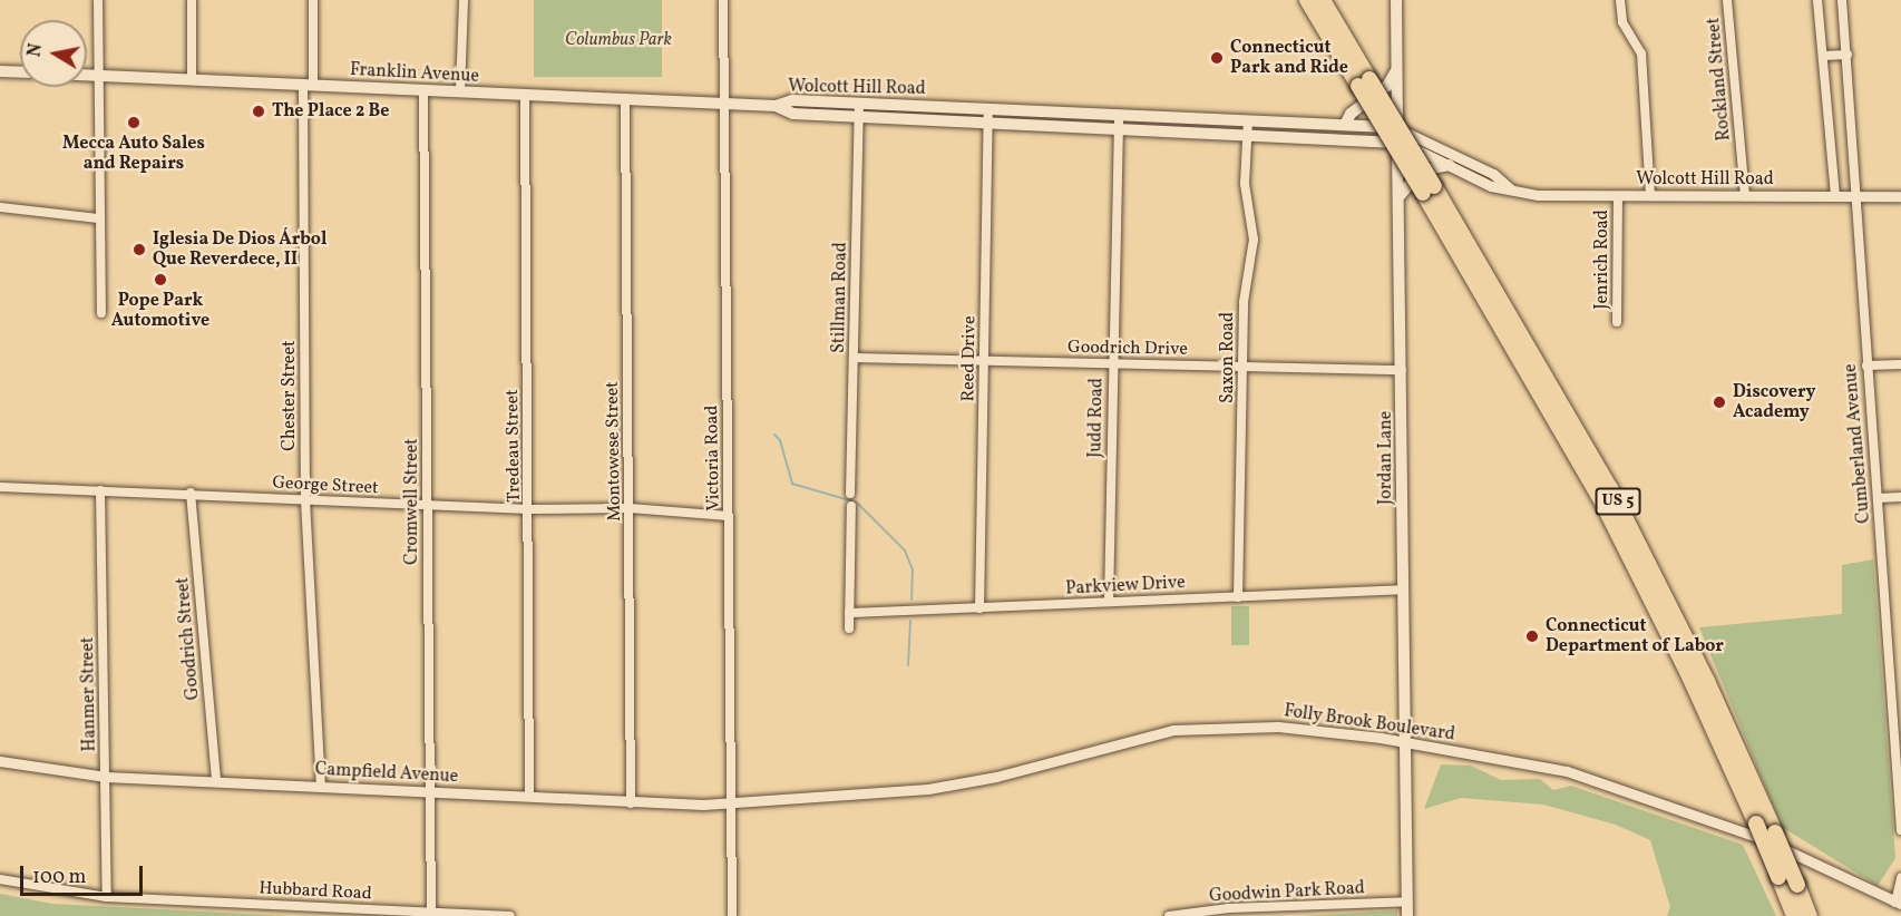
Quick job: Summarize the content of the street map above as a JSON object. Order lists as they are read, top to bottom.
{
  "streets": {
    "highway": ["US 5"],
    "main road": ["Franklin Avenue", "Wolcott Hill Road", "Jordan Lane"],
    "street": [
      "Rockland Street",
      "Jenrich Road",
      "Stillman Road",
      "Goodrich Drive",
      "Saxon Road",
      "Reed Drive",
      "Chester Street",
      "Judd Road",
      "Cumberland Avenue",
      "Tredeau Street",
      "Montowese Street",
      "Victoria Road",
      "George Street",
      "Cromwell Street",
      "Parkview Drive",
      "Goodrich Street",
      "Hanmer Street",
      "Folly Brook Boulevard",
      "Campfield Avenue",
      "Hubbard Road",
      "Goodwin Park Road"
    ]
  },
  "crossings": [
    ["Franklin Avenue", "Wolcott Hill Road"],
    ["Franklin Avenue", "Chester Street"],
    ["Franklin Avenue", "Tredeau Street"],
    ["Franklin Avenue", "Montowese Street"],
    ["Franklin Avenue", "Victoria Road"],
    ["Franklin Avenue", "Cromwell Street"],
    ["Rockland Street", "Wolcott Hill Road"],
    ["Wolcott Hill Road", "Jenrich Road"],
    ["Wolcott Hill Road", "Stillman Road"],
    ["Wolcott Hill Road", "Saxon Road"],
    ["Wolcott Hill Road", "Reed Drive"],
    ["Wolcott Hill Road", "Judd Road"],
    ["Wolcott Hill Road", "Cumberland Avenue"],
    ["Wolcott Hill Road", "Jordan Lane"],
    ["Stillman Road", "Goodrich Drive"],
    ["Goodrich Drive", "Saxon Road"],
    ["Goodrich Drive", "Reed Drive"],
    ["Goodrich Drive", "Judd Road"],
    ["Goodrich Drive", "Jordan Lane"],
    ["Saxon Road", "Parkview Drive"],
    ["Reed Drive", "Parkview Drive"],
    ["Chester Street", "George Street"],
    ["Chester Street", "Campfield Avenue"],
    ["Judd Road", "Parkview Drive"],
    ["Tredeau Street", "George Street"],
    ["Tredeau Street", "Campfield Avenue"],
    ["Montowese Street", "George Street"],
    ["Montowese Street", "Campfield Avenue"],
    ["Victoria Road", "George Street"],
    ["Victoria Road", "Campfield Avenue"],
    ["Jordan Lane", "Parkview Drive"],
    ["Jordan Lane", "Folly Brook Boulevard"],
    ["Jordan Lane", "Goodwin Park Road"],
    ["George Street", "Cromwell Street"],
    ["George Street", "Goodrich Street"],
    ["George Street", "Hanmer Street"],
    ["Cromwell Street", "Campfield Avenue"],
    ["Cromwell Street", "Hubbard Road"],
    ["Goodrich Street", "Campfield Avenue"],
    ["Hanmer Street", "Campfield Avenue"],
    ["Hanmer Street", "Hubbard Road"],
    ["Folly Brook Boulevard", "Campfield Avenue"]
  ],
  "parks": ["Columbus Park"],
  "places": [
    "Connecticut Park and Ride",
    "The Place 2 Be",
    "Mecca Auto Sales and Repairs",
    "Iglesia De Dios Árbol Que Reverdece, II",
    "Pope Park Automotive",
    "Discovery Academy",
    "Connecticut Department of Labor"
  ],
  "scale_bar": "100 m",
  "north": "left"
}
